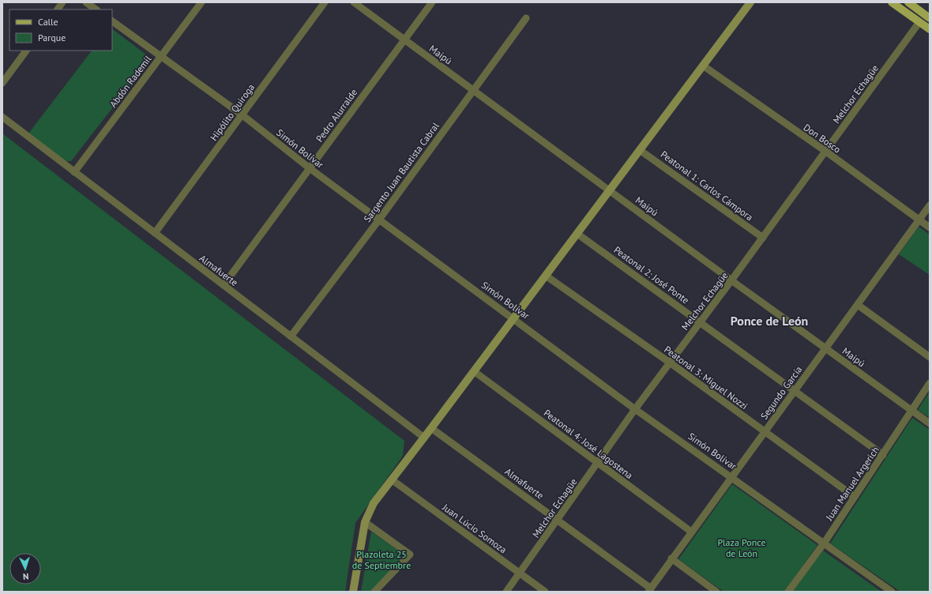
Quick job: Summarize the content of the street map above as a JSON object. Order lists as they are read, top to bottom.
{
  "streets": {
    "street": [
      "Maipú",
      "Abdón Rademil",
      "Melchor Echagüe",
      "Hipólito Quiroga",
      "Pedro Alurralde",
      "Don Bosco",
      "Simón Bolívar",
      "Sargento Juan Bautista Cabral",
      "Peatonal 1: Carlos Cámpora",
      "Almafuerte",
      "Peatonal 2: José Ponte",
      "Peatonal 3: Miguel Nozzi",
      "Segundo García",
      "Peatonal 4: José Lagostena",
      "Juan Manuel Argerich",
      "Juan Lúcio Somoza"
    ]
  },
  "crossings": [
    ["Maipú", "Melchor Echagüe"],
    ["Maipú", "Pedro Alurralde"],
    ["Maipú", "Sargento Juan Bautista Cabral"],
    ["Maipú", "Segundo García"],
    ["Maipú", "Juan Manuel Argerich"],
    ["Abdón Rademil", "Simón Bolívar"],
    ["Abdón Rademil", "Almafuerte"],
    ["Melchor Echagüe", "Don Bosco"],
    ["Melchor Echagüe", "Simón Bolívar"],
    ["Melchor Echagüe", "Peatonal 1: Carlos Cámpora"],
    ["Melchor Echagüe", "Almafuerte"],
    ["Melchor Echagüe", "Peatonal 2: José Ponte"],
    ["Melchor Echagüe", "Peatonal 3: Miguel Nozzi"],
    ["Melchor Echagüe", "Peatonal 4: José Lagostena"],
    ["Melchor Echagüe", "Juan Lúcio Somoza"],
    ["Hipólito Quiroga", "Simón Bolívar"],
    ["Hipólito Quiroga", "Almafuerte"],
    ["Pedro Alurralde", "Simón Bolívar"],
    ["Pedro Alurralde", "Almafuerte"],
    ["Don Bosco", "Segundo García"],
    ["Simón Bolívar", "Sargento Juan Bautista Cabral"],
    ["Simón Bolívar", "Segundo García"],
    ["Simón Bolívar", "Juan Manuel Argerich"],
    ["Sargento Juan Bautista Cabral", "Almafuerte"],
    ["Almafuerte", "Segundo García"],
    ["Peatonal 2: José Ponte", "Segundo García"],
    ["Peatonal 2: José Ponte", "Juan Manuel Argerich"],
    ["Peatonal 3: Miguel Nozzi", "Segundo García"],
    ["Peatonal 3: Miguel Nozzi", "Juan Manuel Argerich"],
    ["Segundo García", "Peatonal 4: José Lagostena"]
  ],
  "districts": ["Ponce de León"],
  "parks": ["Plaza Ponce de León", "Plazoleta 25 de Septiembre"],
  "legend": ["Calle", "Parque"],
  "north": "bottom"
}
